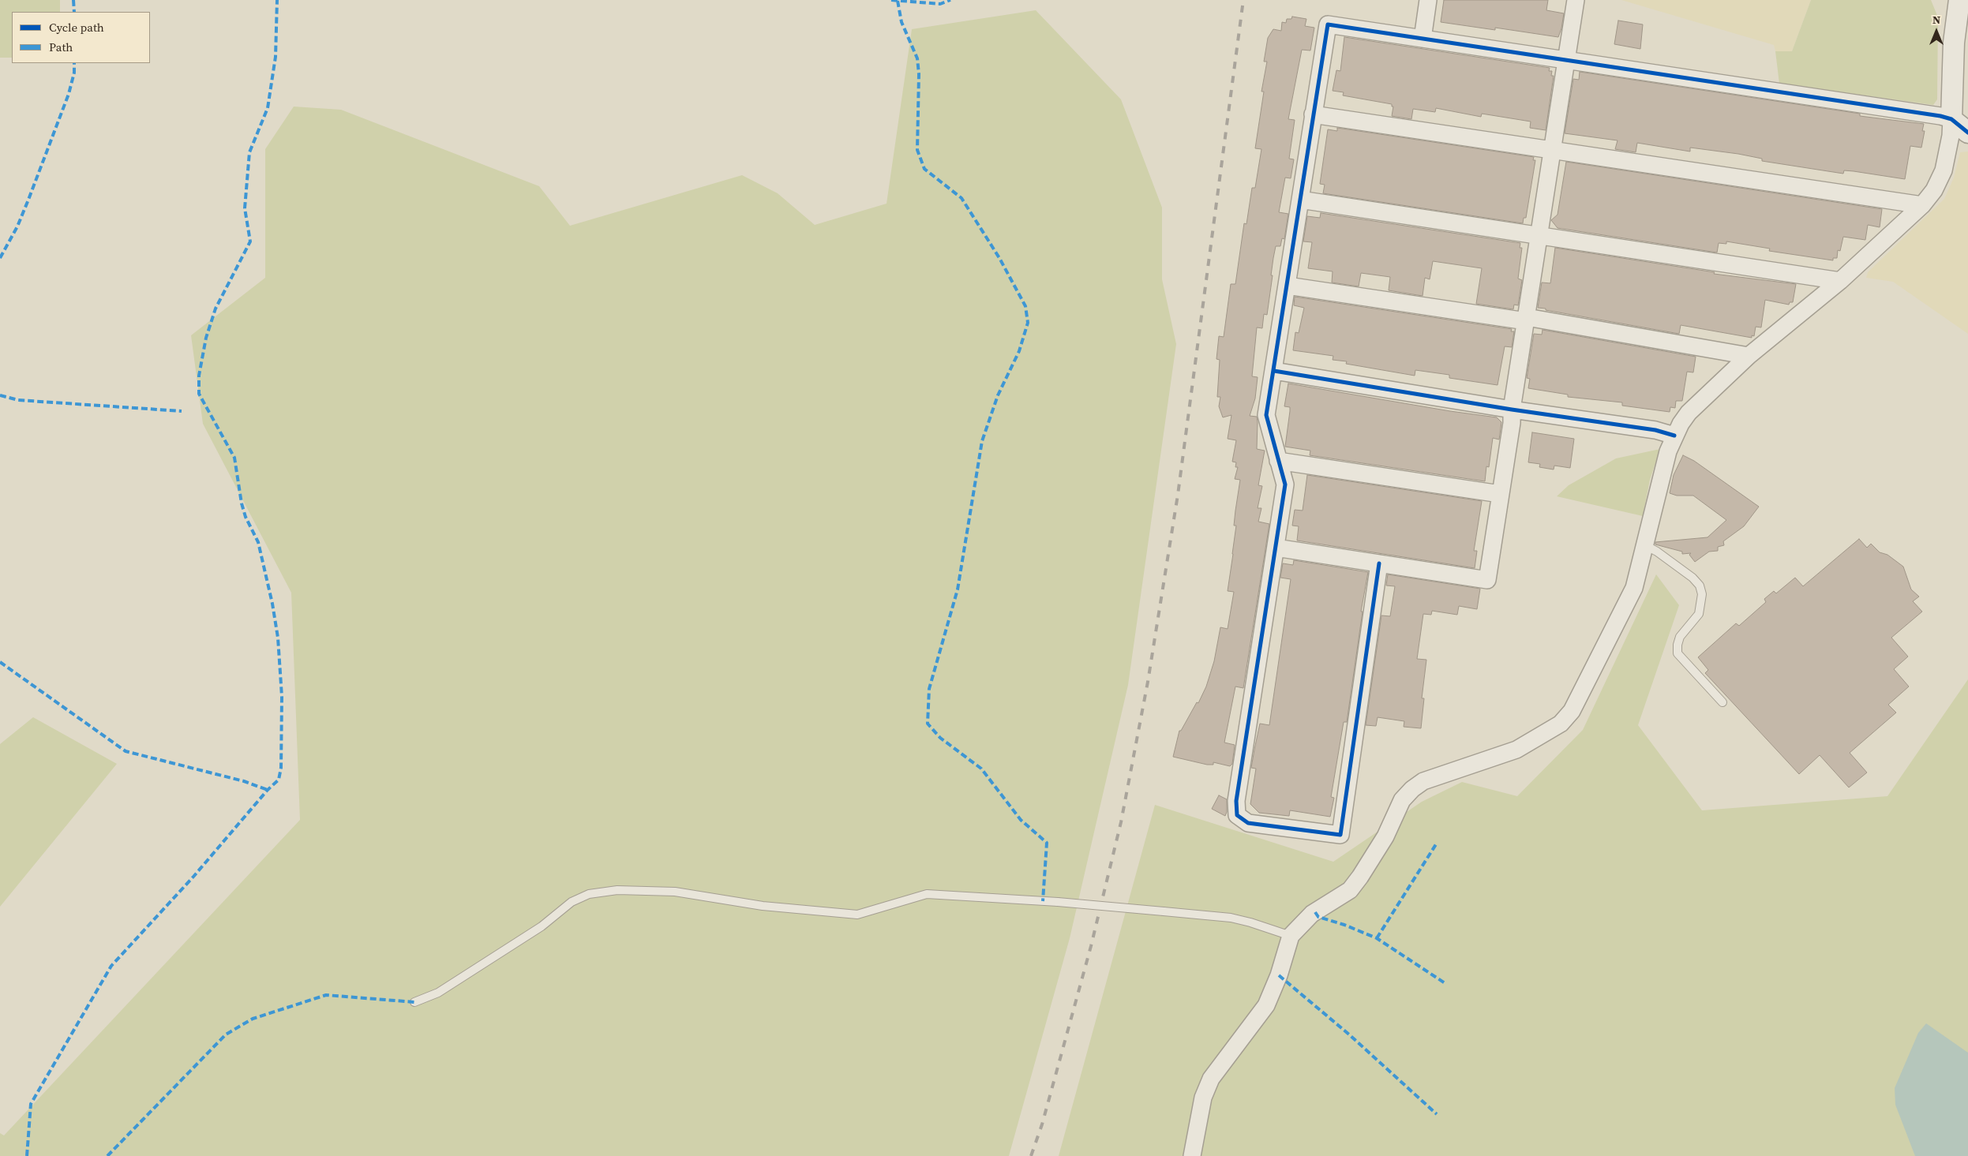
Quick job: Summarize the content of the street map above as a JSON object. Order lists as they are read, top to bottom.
{
  "legend": ["Cycle path", "Path"],
  "north": "top"
}
